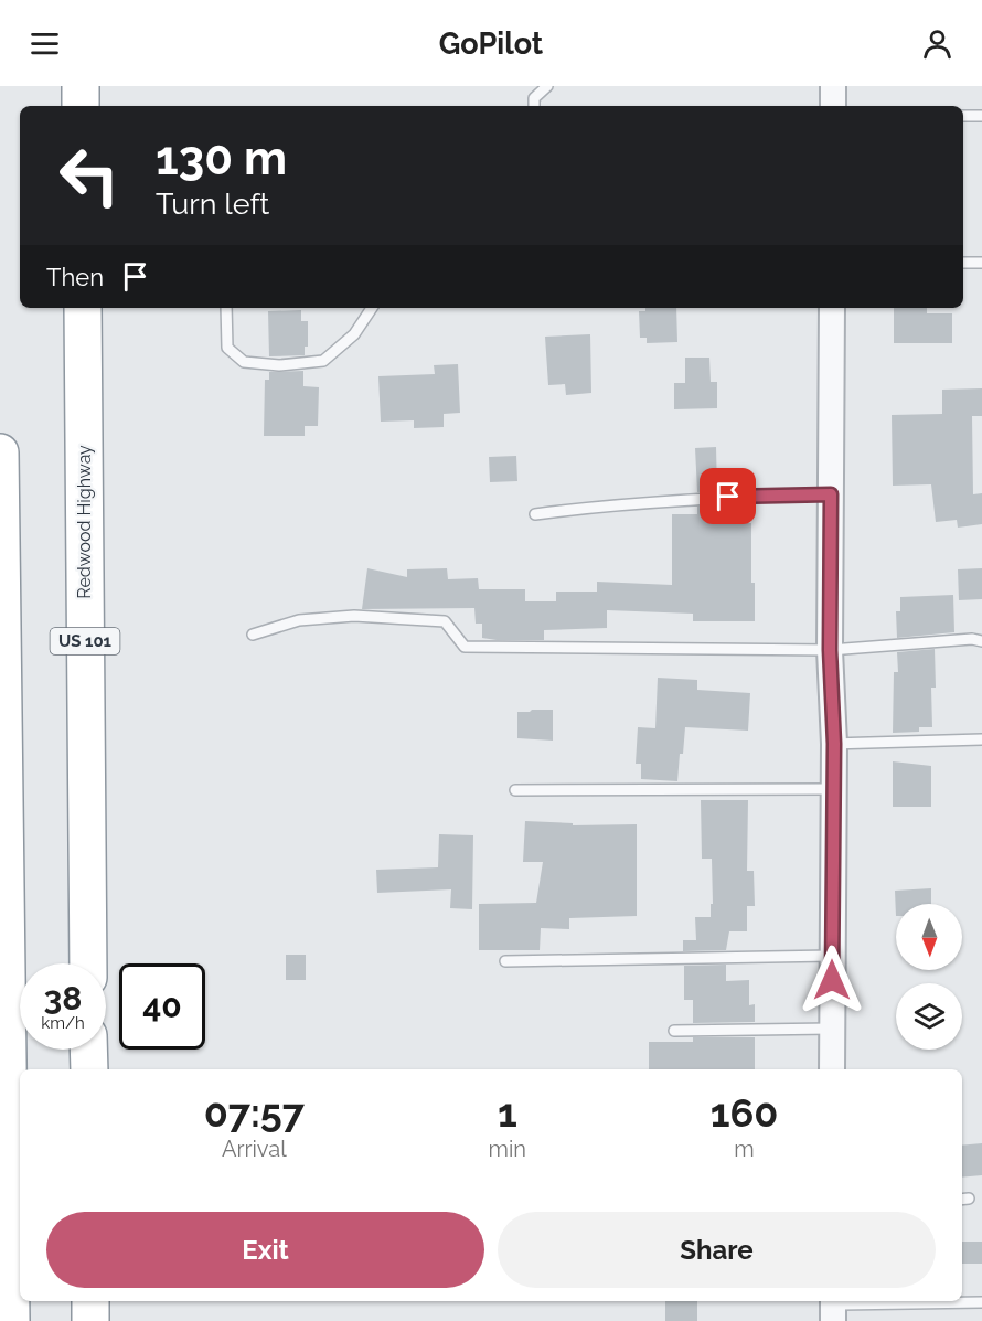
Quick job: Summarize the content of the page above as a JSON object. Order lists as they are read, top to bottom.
{
  "streets": {
    "highway": ["Redwood Highway", "US 101"]
  },
  "north": "bottom",
  "page": {
    "header": "GoPilot",
    "turn": ["130 m", "Turn left"],
    "then": "Then",
    "speed": "38 km/h",
    "limit": "40",
    "eta": [
      "07:57",
      "Arrival",
      "1",
      "min",
      "160",
      "m"
    ],
    "buttons": ["Exit", "Share"]
  }
}
